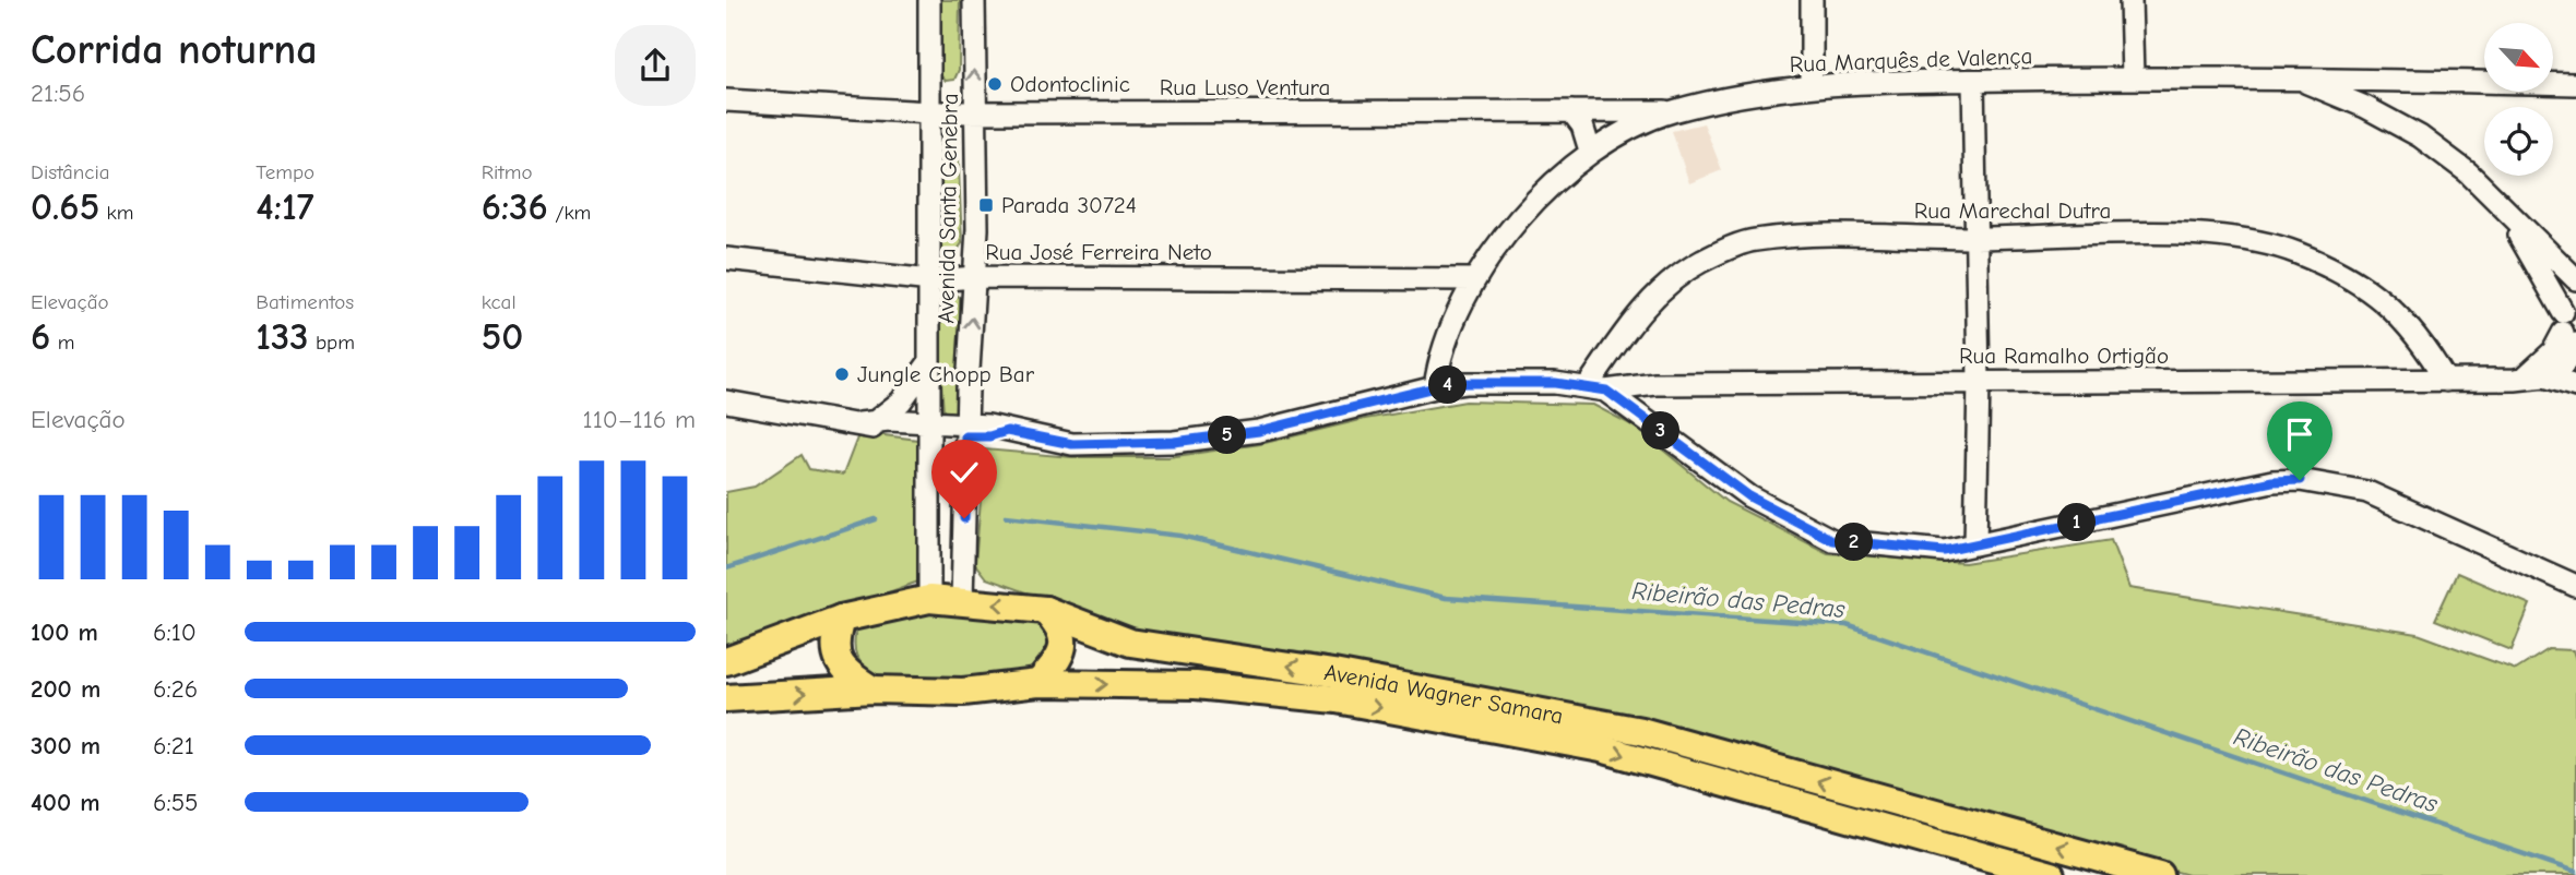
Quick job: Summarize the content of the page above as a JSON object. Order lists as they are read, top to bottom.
{
  "streets": {
    "main road": ["Avenida Wagner Samara"],
    "street": [
      "Rua Marquês de Valença",
      "Rua Luso Ventura",
      "Avenida Santa Genebra",
      "Rua Marechal Dutra",
      "Rua José Ferreira Neto",
      "Rua Ramalho Ortigão"
    ]
  },
  "crossings": [
    ["Rua Marquês de Valença", "Rua Luso Ventura"],
    ["Rua Marquês de Valença", "Rua José Ferreira Neto"],
    ["Rua Marquês de Valença", "Rua Ramalho Ortigão"],
    ["Rua Luso Ventura", "Avenida Santa Genebra"],
    ["Avenida Santa Genebra", "Rua José Ferreira Neto"],
    ["Avenida Santa Genebra", "Rua Ramalho Ortigão"],
    ["Avenida Santa Genebra", "Avenida Wagner Samara"],
    ["Rua Marechal Dutra", "Rua Ramalho Ortigão"]
  ],
  "water": ["Ribeirão das Pedras"],
  "places": {
    "other": ["Odontoclinic", "Jungle Chopp Bar"],
    "transit": ["Parada 30724"]
  },
  "north": "bottom right",
  "page": {
    "heading": ["Corrida noturna", "21:56"],
    "stats": [
      ["Distância", "0.65 km"],
      ["Tempo", "4:17"],
      ["Ritmo", "6:36 /km"],
      ["Elevação", "6 m"],
      ["Batimentos", "133 bpm"],
      ["kcal", "50"]
    ],
    "pins": [
      "4",
      "3",
      "5",
      "1",
      "2"
    ],
    "chart": ["Elevação", "110–116 m"],
    "list": [
      {
        "name": "100 m",
        "note": "6:10"
      },
      {
        "name": "200 m",
        "note": "6:26"
      },
      {
        "name": "300 m",
        "note": "6:21"
      },
      {
        "name": "400 m",
        "note": "6:55"
      }
    ]
  }
}
